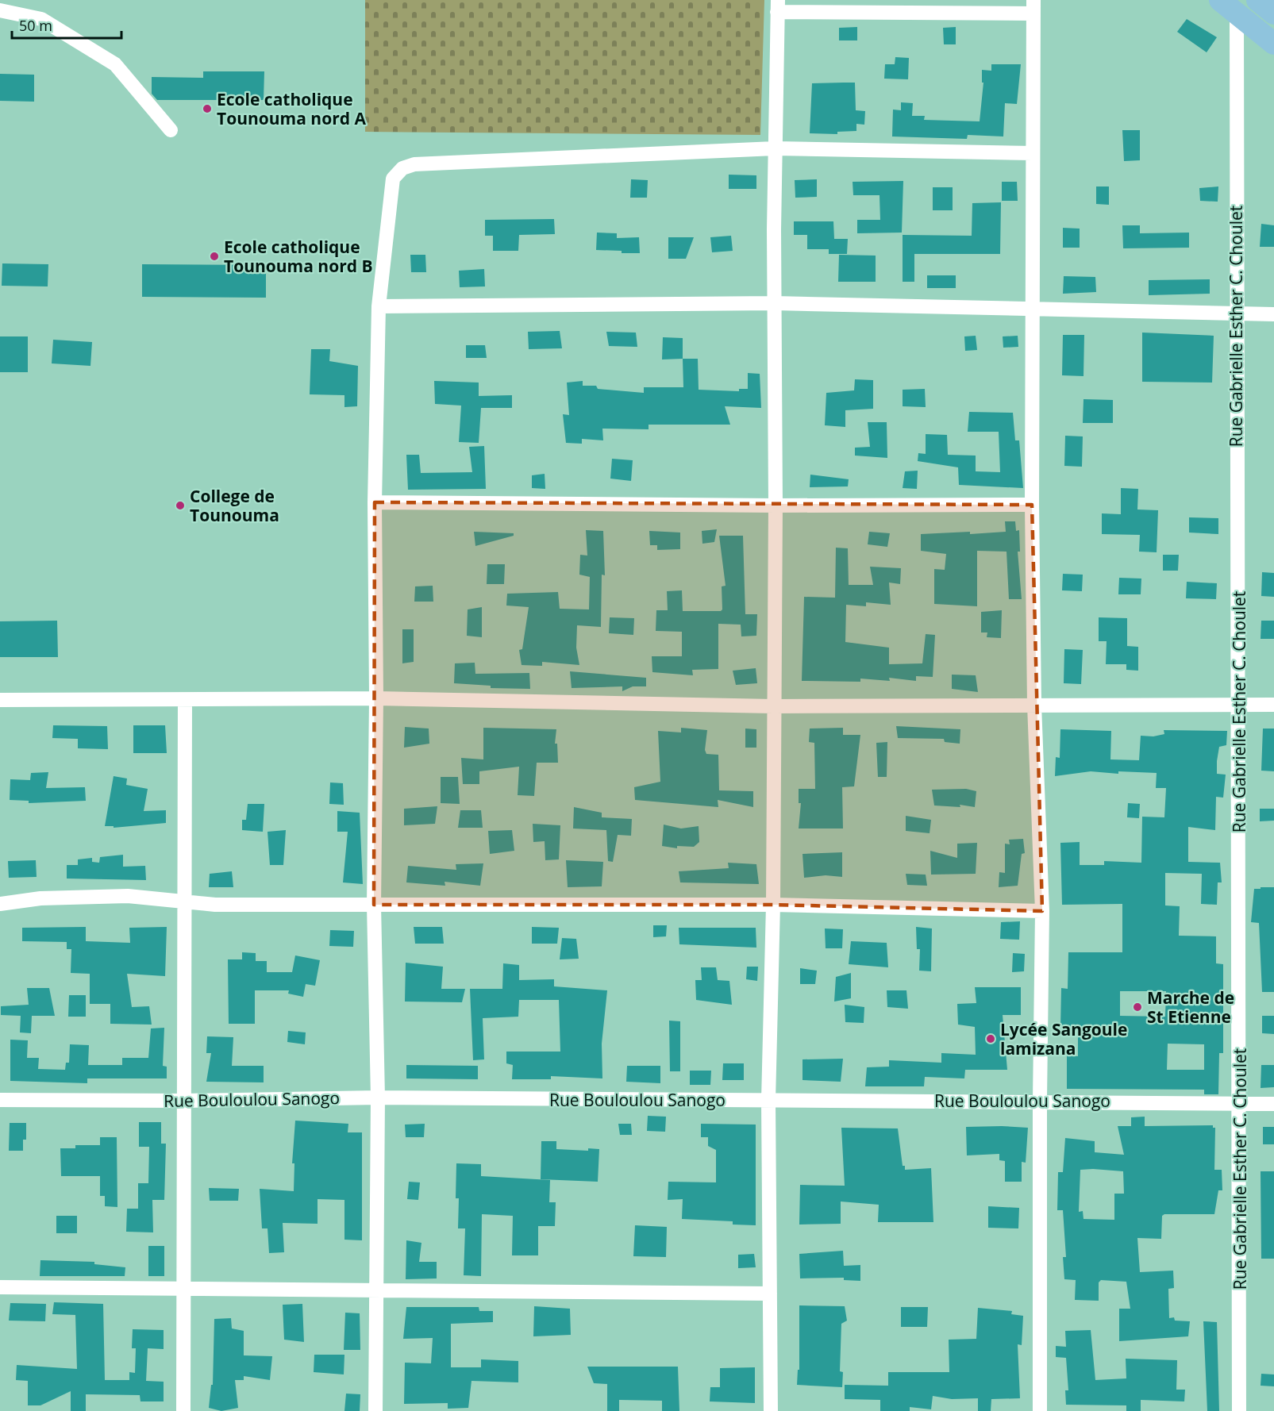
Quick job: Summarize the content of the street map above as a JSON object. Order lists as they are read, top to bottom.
{
  "streets": {
    "street": ["Rue Gabrielle Esther C. Choulet", "Rue Bouloulou Sanogo"]
  },
  "crossings": [
    ["Rue Gabrielle Esther C. Choulet", "Rue Bouloulou Sanogo"]
  ],
  "places": [
    "Ecole catholique Tounouma nord A",
    "Ecole catholique Tounouma nord B",
    "College de Tounouma",
    "Marche de St Etienne",
    "Lycée Sangoule lamizana"
  ],
  "scale_bar": "50 m"
}
